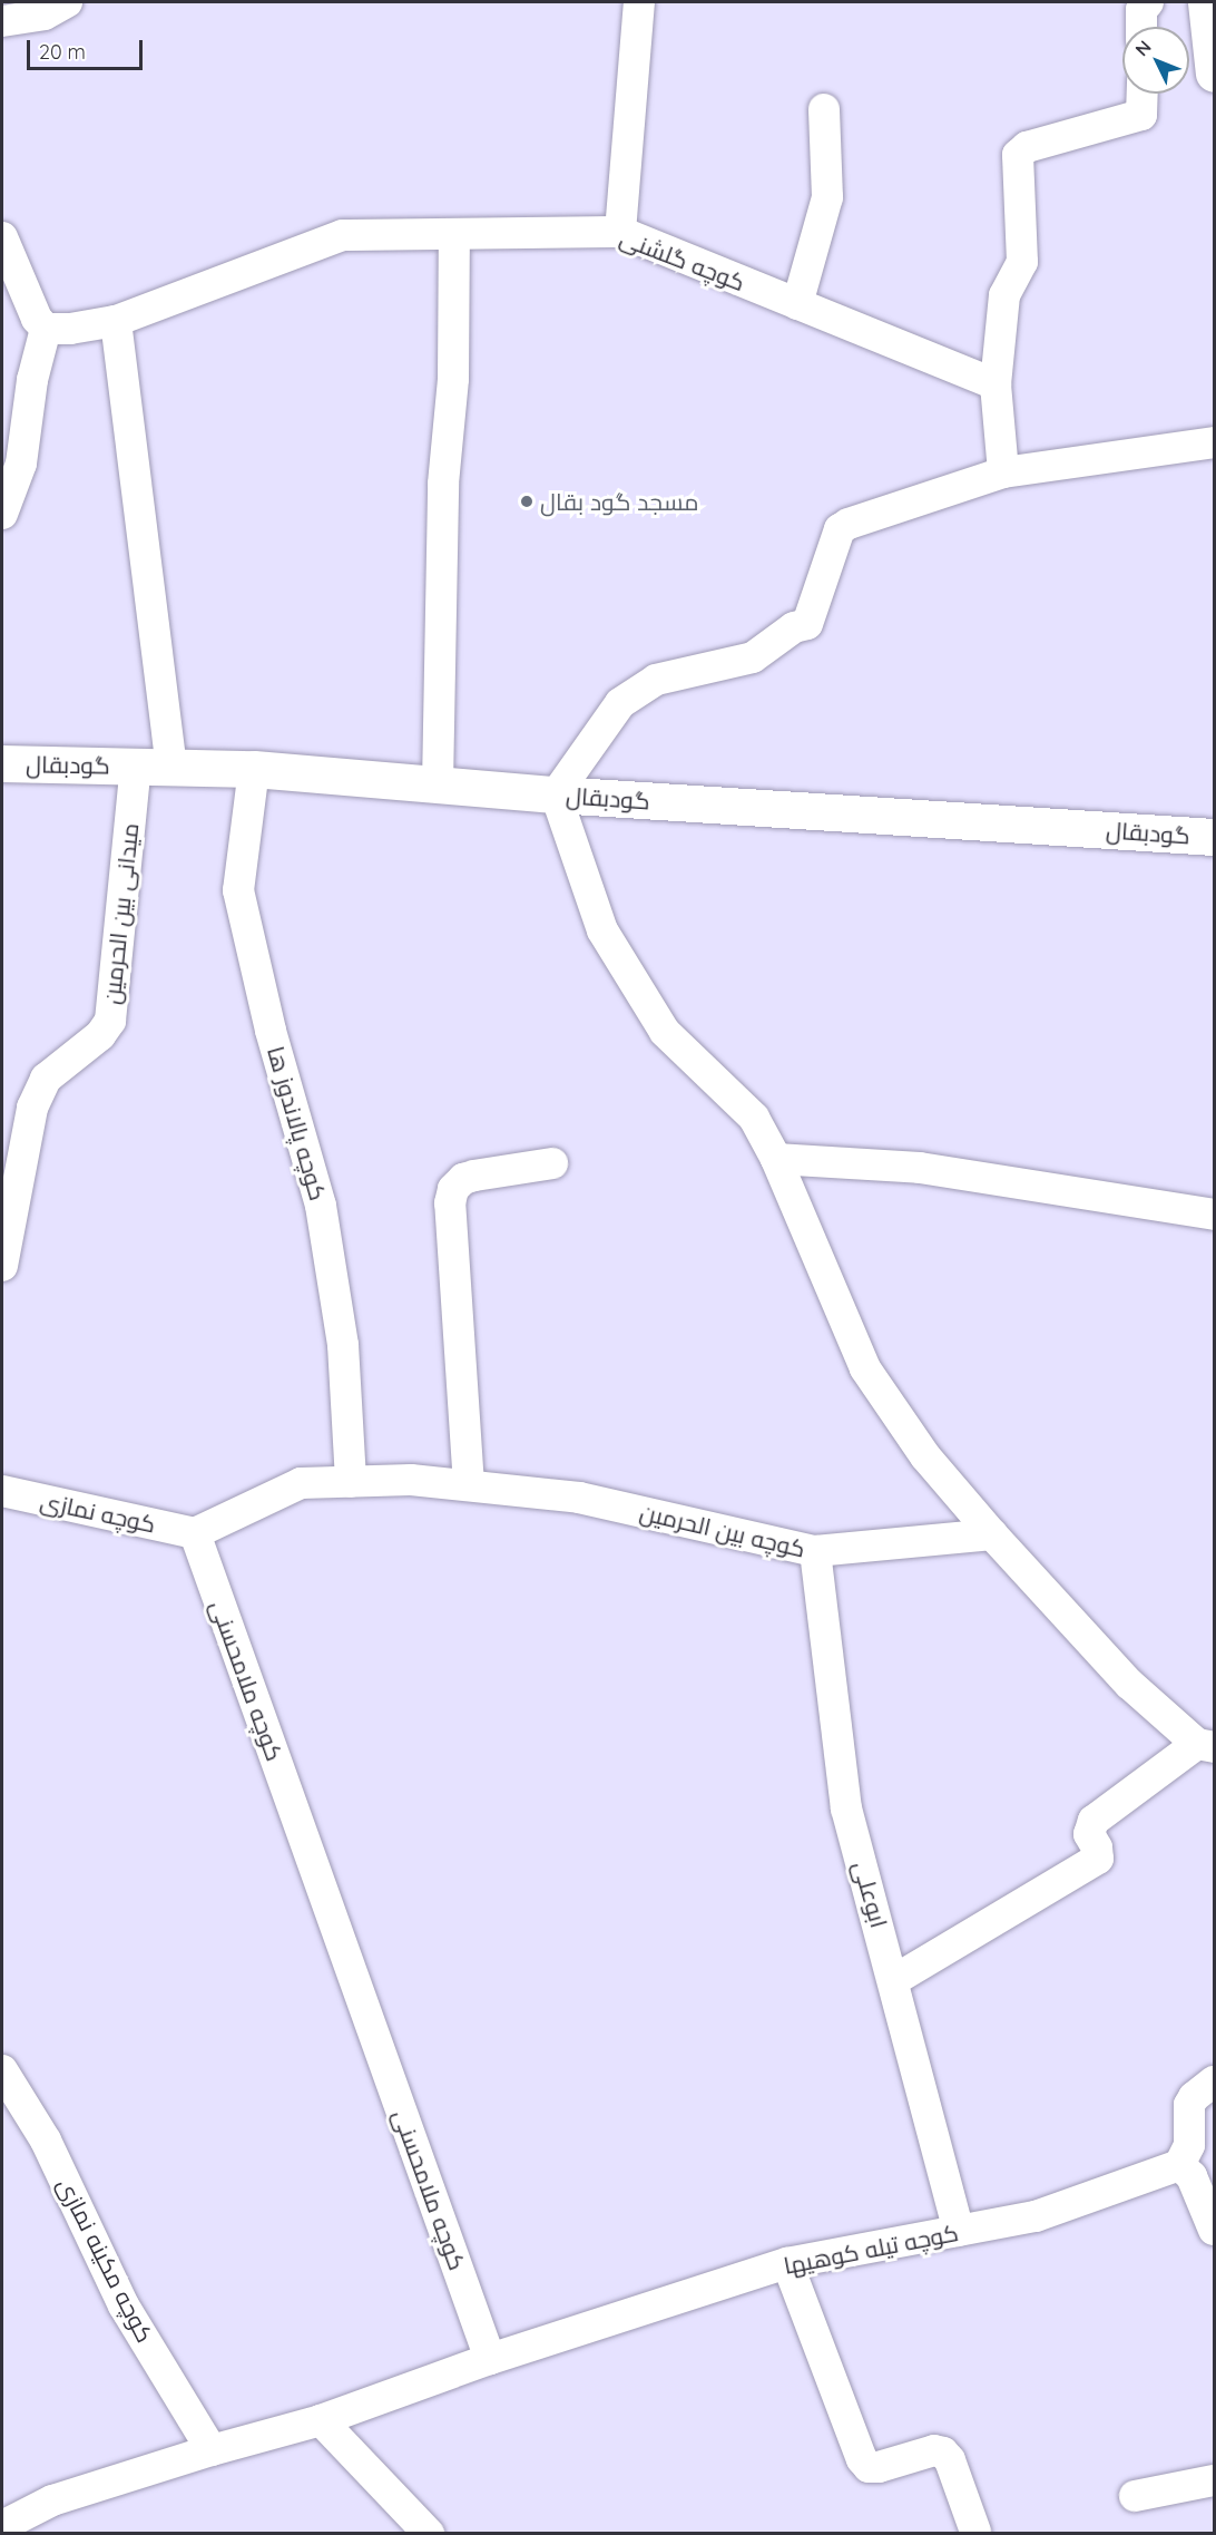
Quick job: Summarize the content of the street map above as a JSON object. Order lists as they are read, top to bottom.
{
  "streets": {
    "street": [
      "کوچه گلشنی",
      "گودبقال",
      "میدانی بین الحرمین",
      "کوچه پالاندوز ها",
      "کوچه نمازی",
      "کوچه بین الحرمین",
      "کوچه ملامحسنی",
      "ابوعلی",
      "کوچه تیله کوهیها",
      "کوچه مکینه نمازی"
    ]
  },
  "crossings": [
    ["گودبقال", "میدانی بین الحرمین"],
    ["گودبقال", "کوچه پالاندوز ها"],
    ["کوچه پالاندوز ها", "کوچه بین الحرمین"],
    ["کوچه نمازی", "کوچه بین الحرمین"],
    ["کوچه نمازی", "کوچه ملامحسنی"],
    ["کوچه بین الحرمین", "کوچه ملامحسنی"],
    ["کوچه بین الحرمین", "ابوعلی"],
    ["کوچه ملامحسنی", "کوچه تیله کوهیها"],
    ["ابوعلی", "کوچه تیله کوهیها"]
  ],
  "places": ["مسجد گود بقال"],
  "scale_bar": "20 m",
  "north": "top left"
}
